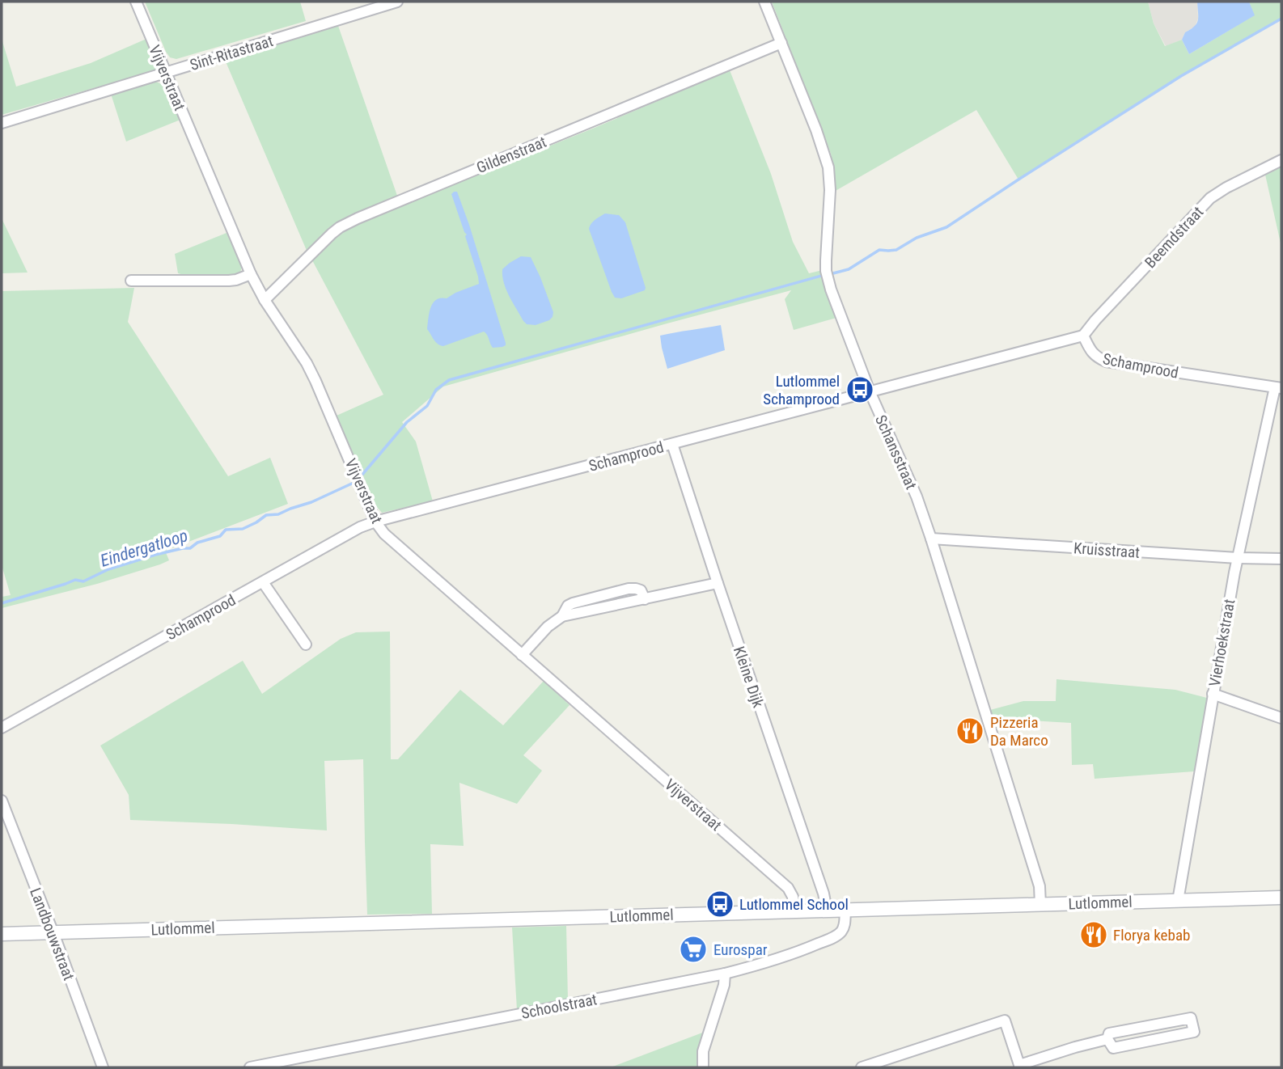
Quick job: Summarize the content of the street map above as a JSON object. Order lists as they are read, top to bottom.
{
  "streets": {
    "main road": ["Lutlommel"],
    "street": [
      "Sint-Ritastraat",
      "Vijverstraat",
      "Gildenstraat",
      "Beemdstraat",
      "Schamprood",
      "Schansstraat",
      "Kruisstraat",
      "Vierhoekstraat",
      "Kleine Dijk",
      "Landbouwstraat",
      "Schoolstraat"
    ]
  },
  "crossings": [
    ["Sint-Ritastraat", "Vijverstraat"],
    ["Vijverstraat", "Gildenstraat"],
    ["Vijverstraat", "Schamprood"],
    ["Vijverstraat", "Lutlommel"],
    ["Gildenstraat", "Schansstraat"],
    ["Beemdstraat", "Schamprood"],
    ["Schamprood", "Schansstraat"],
    ["Schamprood", "Vierhoekstraat"],
    ["Schamprood", "Kleine Dijk"],
    ["Schansstraat", "Kruisstraat"],
    ["Schansstraat", "Lutlommel"],
    ["Kruisstraat", "Vierhoekstraat"],
    ["Vierhoekstraat", "Lutlommel"],
    ["Kleine Dijk", "Lutlommel"],
    ["Lutlommel", "Landbouwstraat"],
    ["Lutlommel", "Schoolstraat"]
  ],
  "water": ["Eindergatloop"],
  "places": {
    "bus stop": ["Lutlommel Schamprood", "Lutlommel School"],
    "restaurant": ["Pizzeria Da Marco", "Florya kebab"],
    "supermarket": ["Eurospar"]
  }
}
